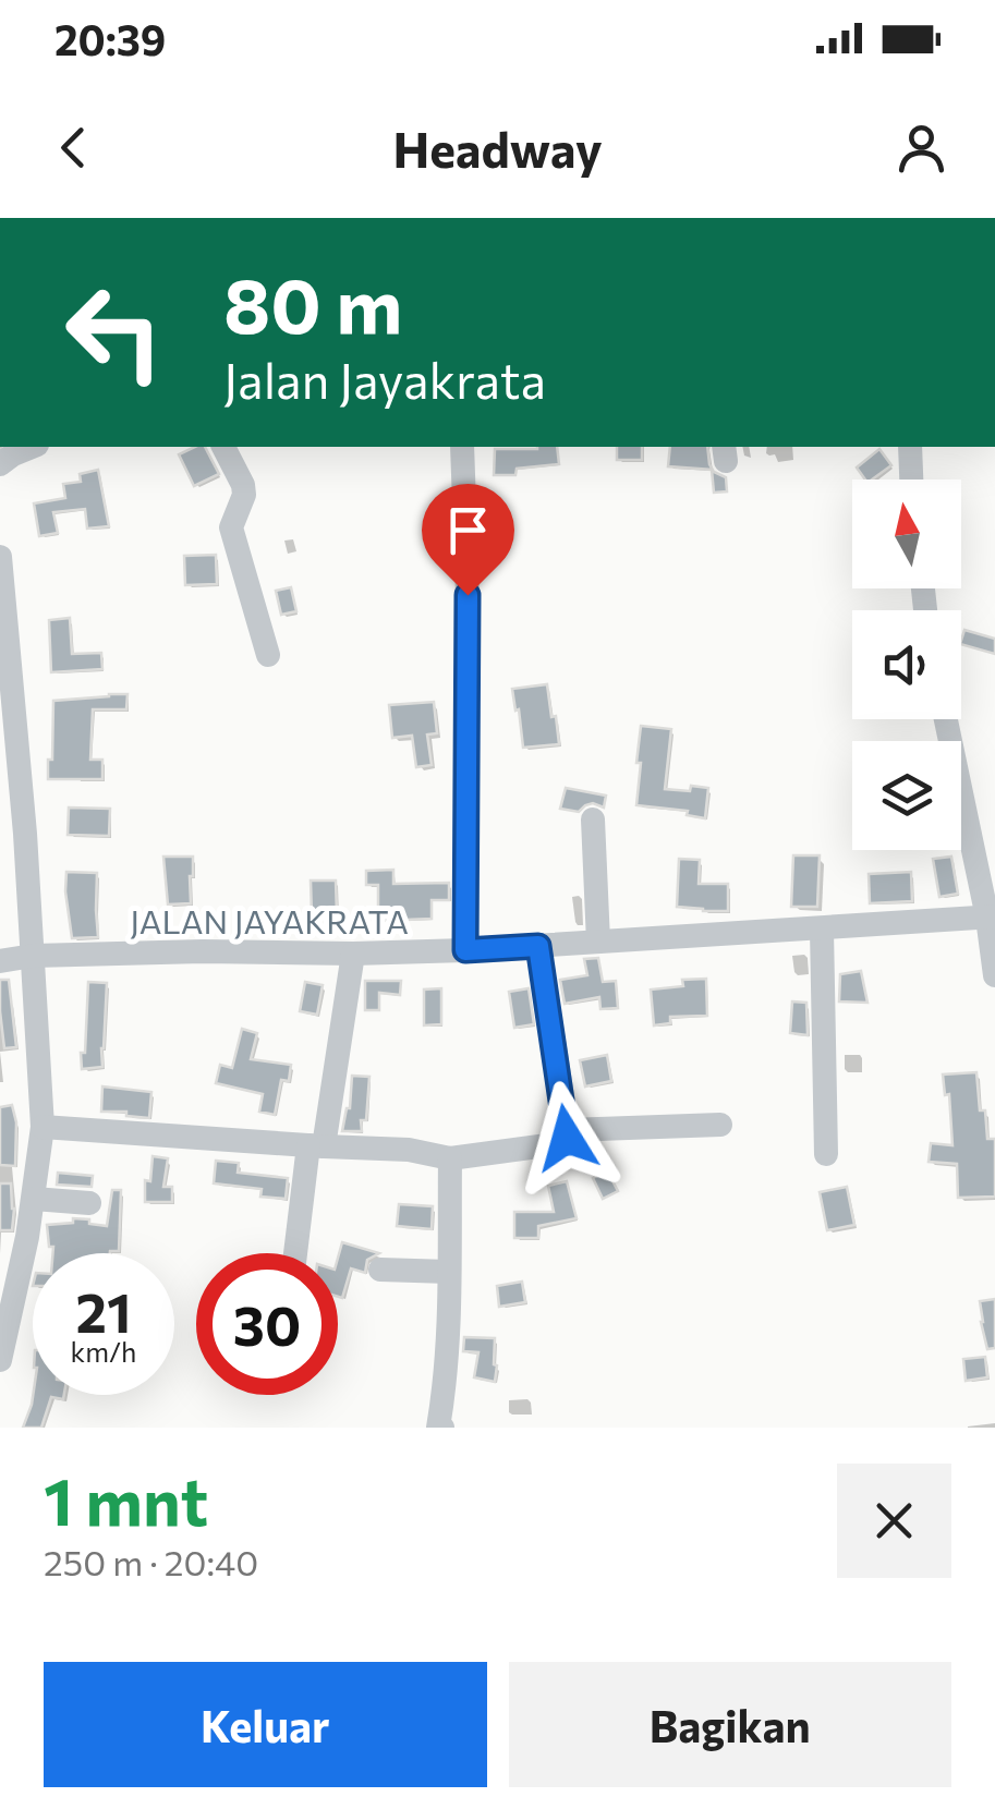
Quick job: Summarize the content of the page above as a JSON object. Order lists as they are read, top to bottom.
{
  "streets": {
    "street": ["JALAN JAYAKRATA"]
  },
  "north": "top",
  "page": {
    "status": "20:39",
    "header": "Headway",
    "turn": ["80 m", "Jalan Jayakrata"],
    "speed": "21 km/h",
    "limit": "30",
    "heading": ["1 mnt", "250 m · 20:40"],
    "buttons": ["Keluar", "Bagikan"]
  }
}
